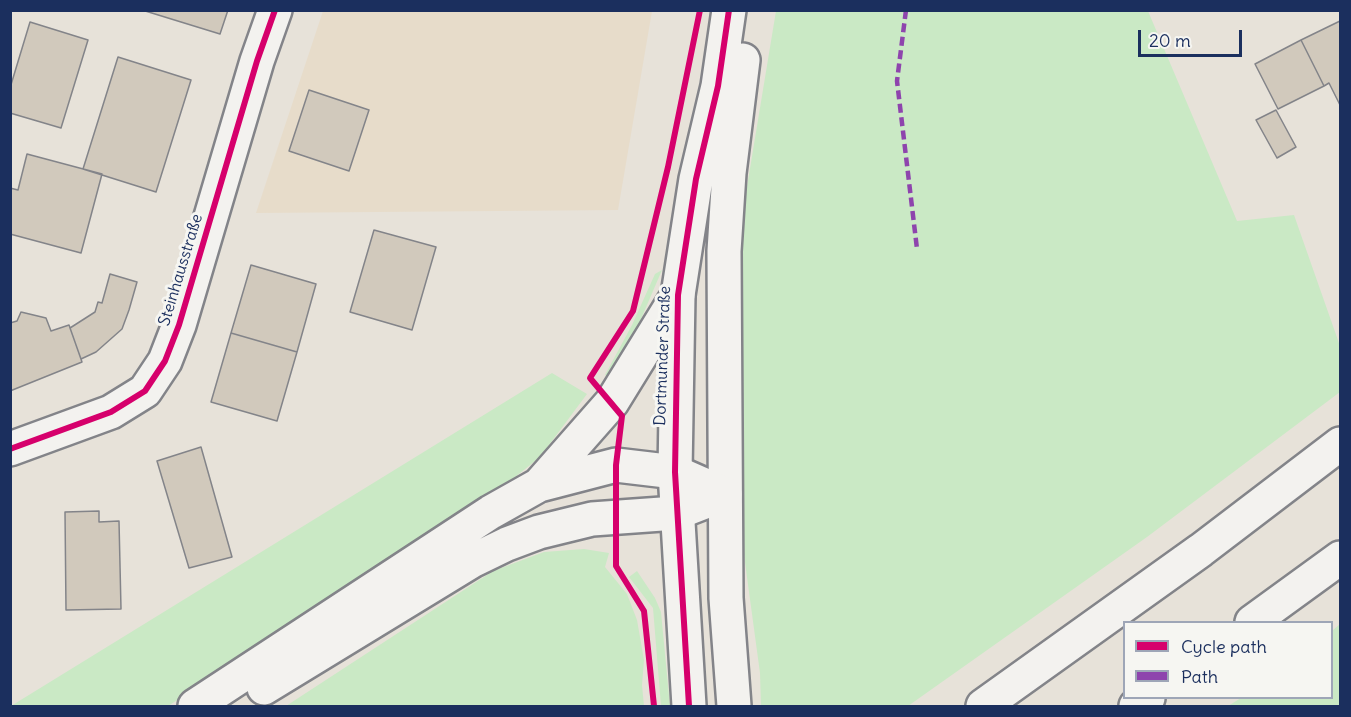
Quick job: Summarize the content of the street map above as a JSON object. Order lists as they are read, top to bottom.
{
  "streets": {
    "main road": ["Steinhausstraße", "Dortmunder Straße"]
  },
  "legend": ["Cycle path", "Path"],
  "scale_bar": "20 m"
}
